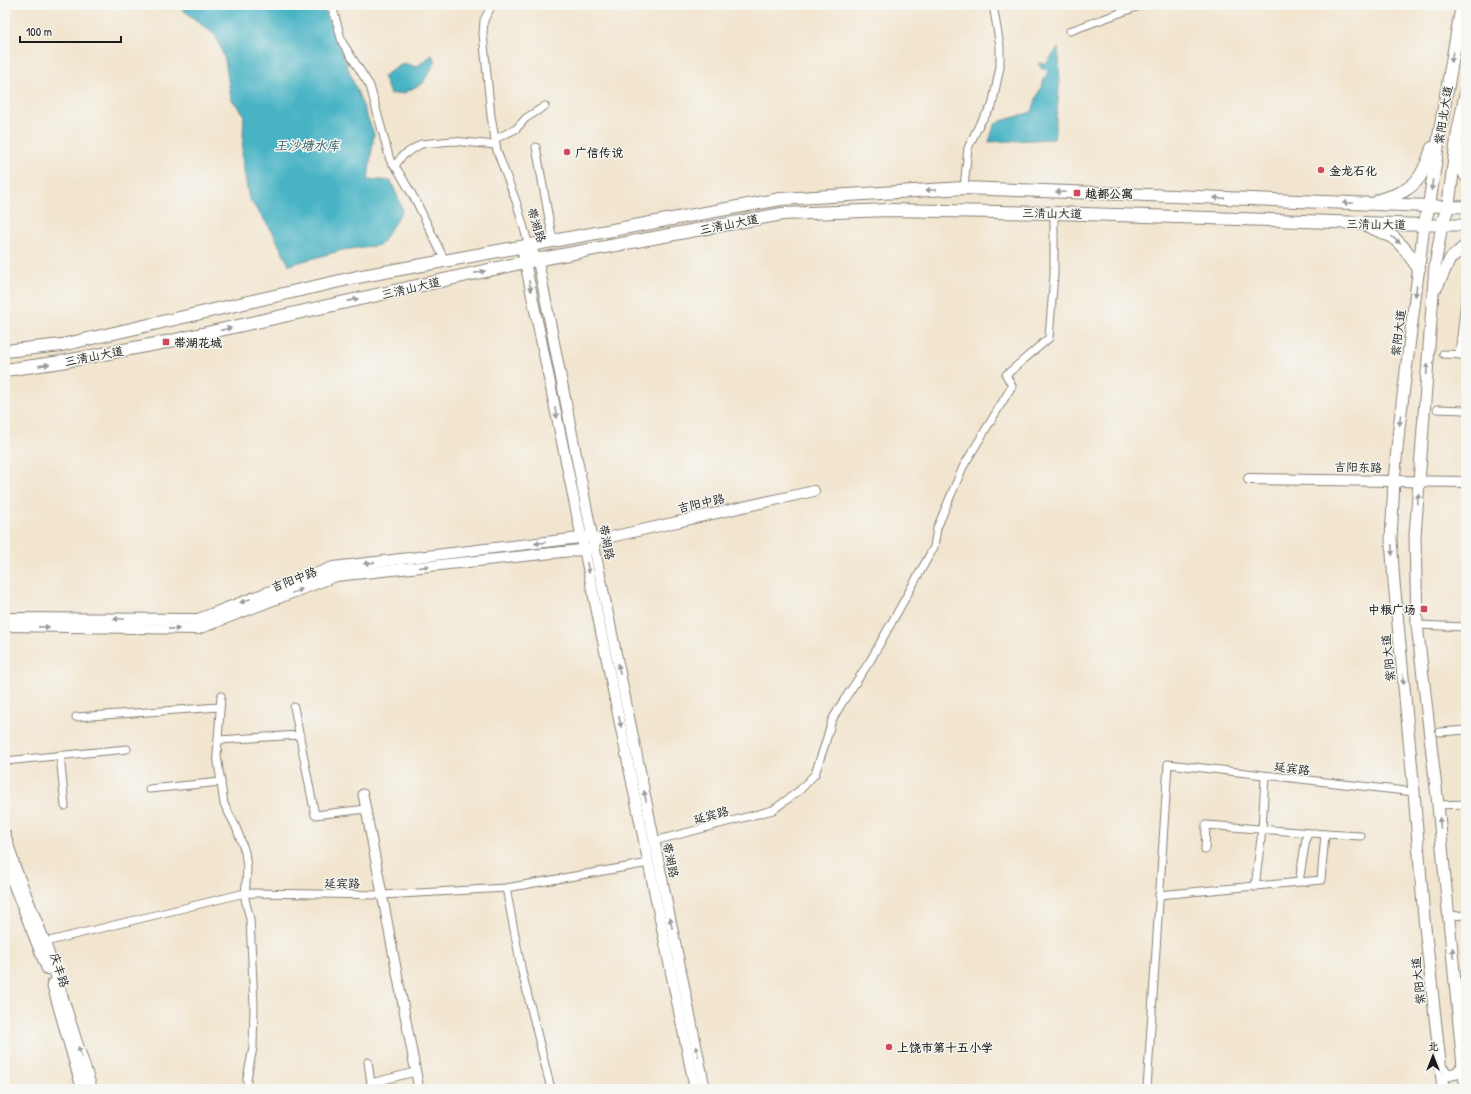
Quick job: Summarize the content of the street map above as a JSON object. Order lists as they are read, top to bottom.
{
  "streets": {
    "highway": ["紫阳北大道", "三清山大道"],
    "main road": [
      "带湖路",
      "紫阳大道",
      "吉阳东路",
      "吉阳中路",
      "庆丰路"
    ],
    "street": ["延宾路"]
  },
  "crossings": [
    ["紫阳北大道", "三清山大道"],
    ["紫阳北大道", "紫阳大道"],
    ["三清山大道", "带湖路"],
    ["三清山大道", "紫阳大道"],
    ["三清山大道", "延宾路"],
    ["带湖路", "吉阳中路"],
    ["带湖路", "延宾路"],
    ["紫阳大道", "吉阳东路"],
    ["紫阳大道", "延宾路"],
    ["延宾路", "庆丰路"]
  ],
  "water": ["王沙塘水库"],
  "places": {
    "other": ["广信传说", "金龙石化", "上饶市第十五小学"],
    "transit": ["越都公寓", "带湖花城", "中粮广场"]
  },
  "scale_bar": "100 m",
  "north": "top"
}
